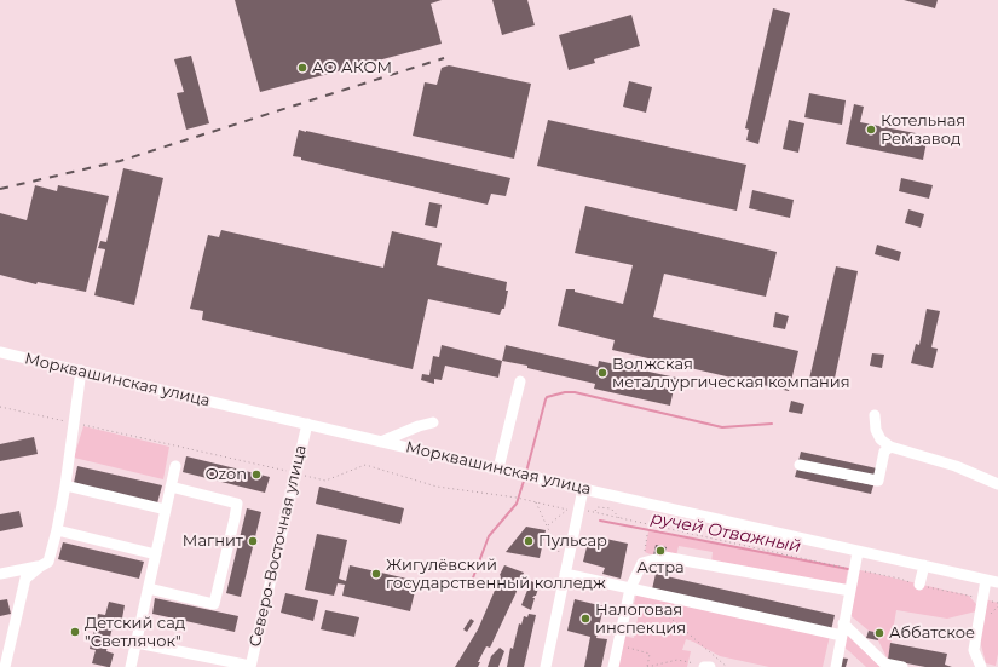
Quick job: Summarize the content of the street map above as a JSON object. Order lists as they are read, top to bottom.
{
  "streets": {
    "street": ["Морквашинская улица", "Северо-Восточная улица"]
  },
  "crossings": [
    ["Морквашинская улица", "Северо-Восточная улица"]
  ],
  "water": ["ручей Отважный"],
  "places": [
    "АО АКОМ",
    "Котельная Ремзавод",
    "Волжская металлургическая компания",
    "Ozon",
    "Магнит",
    "Пульсар",
    "Астра",
    "Жигулёвский государственный колледж",
    "Налоговая инспекция",
    "Детский сад \"Светлячок\"",
    "Аббатское"
  ]
}
